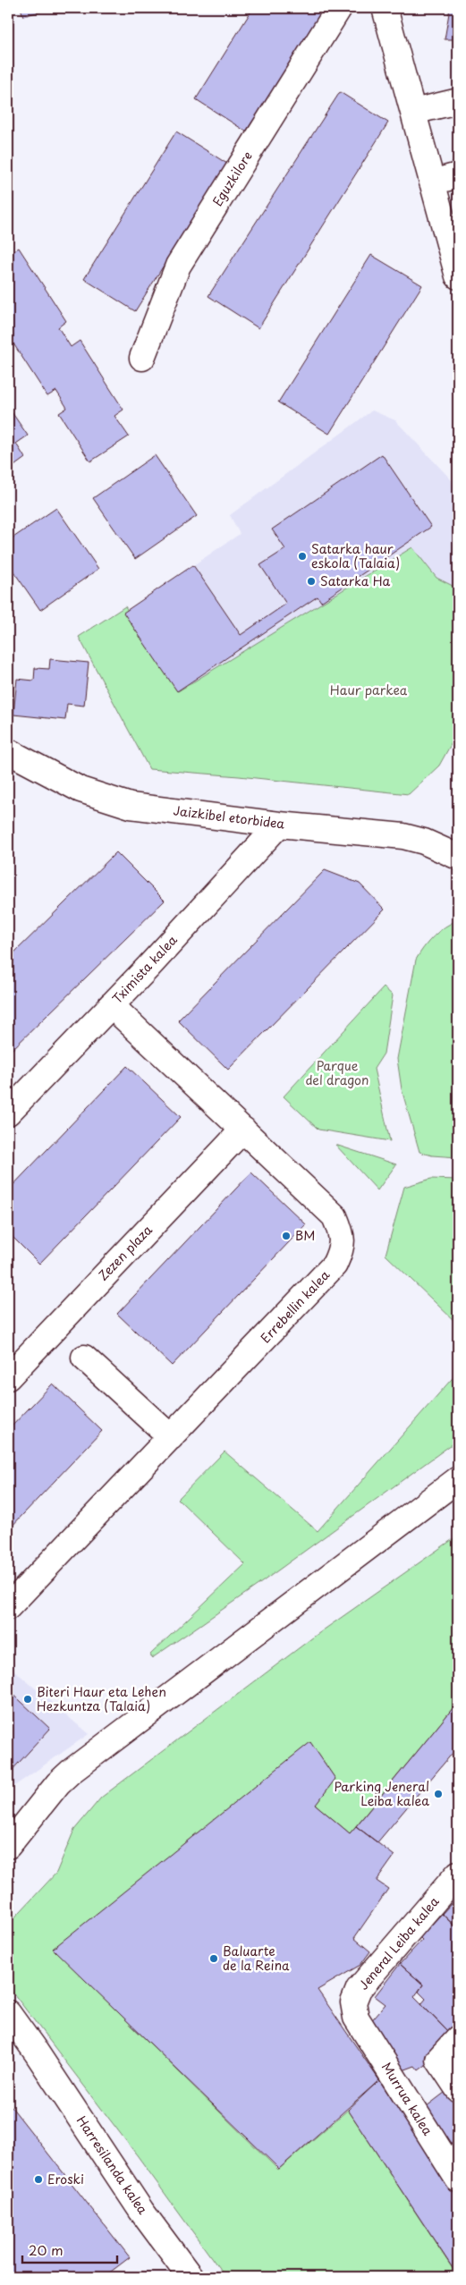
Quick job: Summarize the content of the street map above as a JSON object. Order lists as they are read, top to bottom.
{
  "streets": {
    "street": [
      "Eguzkilore",
      "Jaizkibel etorbidea",
      "Tximista kalea",
      "Zezen plaza",
      "Errebellin kalea",
      "Jeneral Leiba kalea",
      "Murrua kalea",
      "Harresilanda kalea"
    ]
  },
  "crossings": [
    ["Jaizkibel etorbidea", "Tximista kalea"],
    ["Tximista kalea", "Errebellin kalea"],
    ["Zezen plaza", "Errebellin kalea"],
    ["Jeneral Leiba kalea", "Murrua kalea"]
  ],
  "parks": ["Haur parkea", "Parque del dragon"],
  "places": [
    "Satarka haur eskola (Talaia)",
    "Satarka Ha",
    "BM",
    "Biteri Haur eta Lehen Hezkuntza (Talaia)",
    "Parking Jeneral Leiba kalea",
    "Baluarte de la Reina",
    "Eroski"
  ],
  "scale_bar": "20 m"
}
